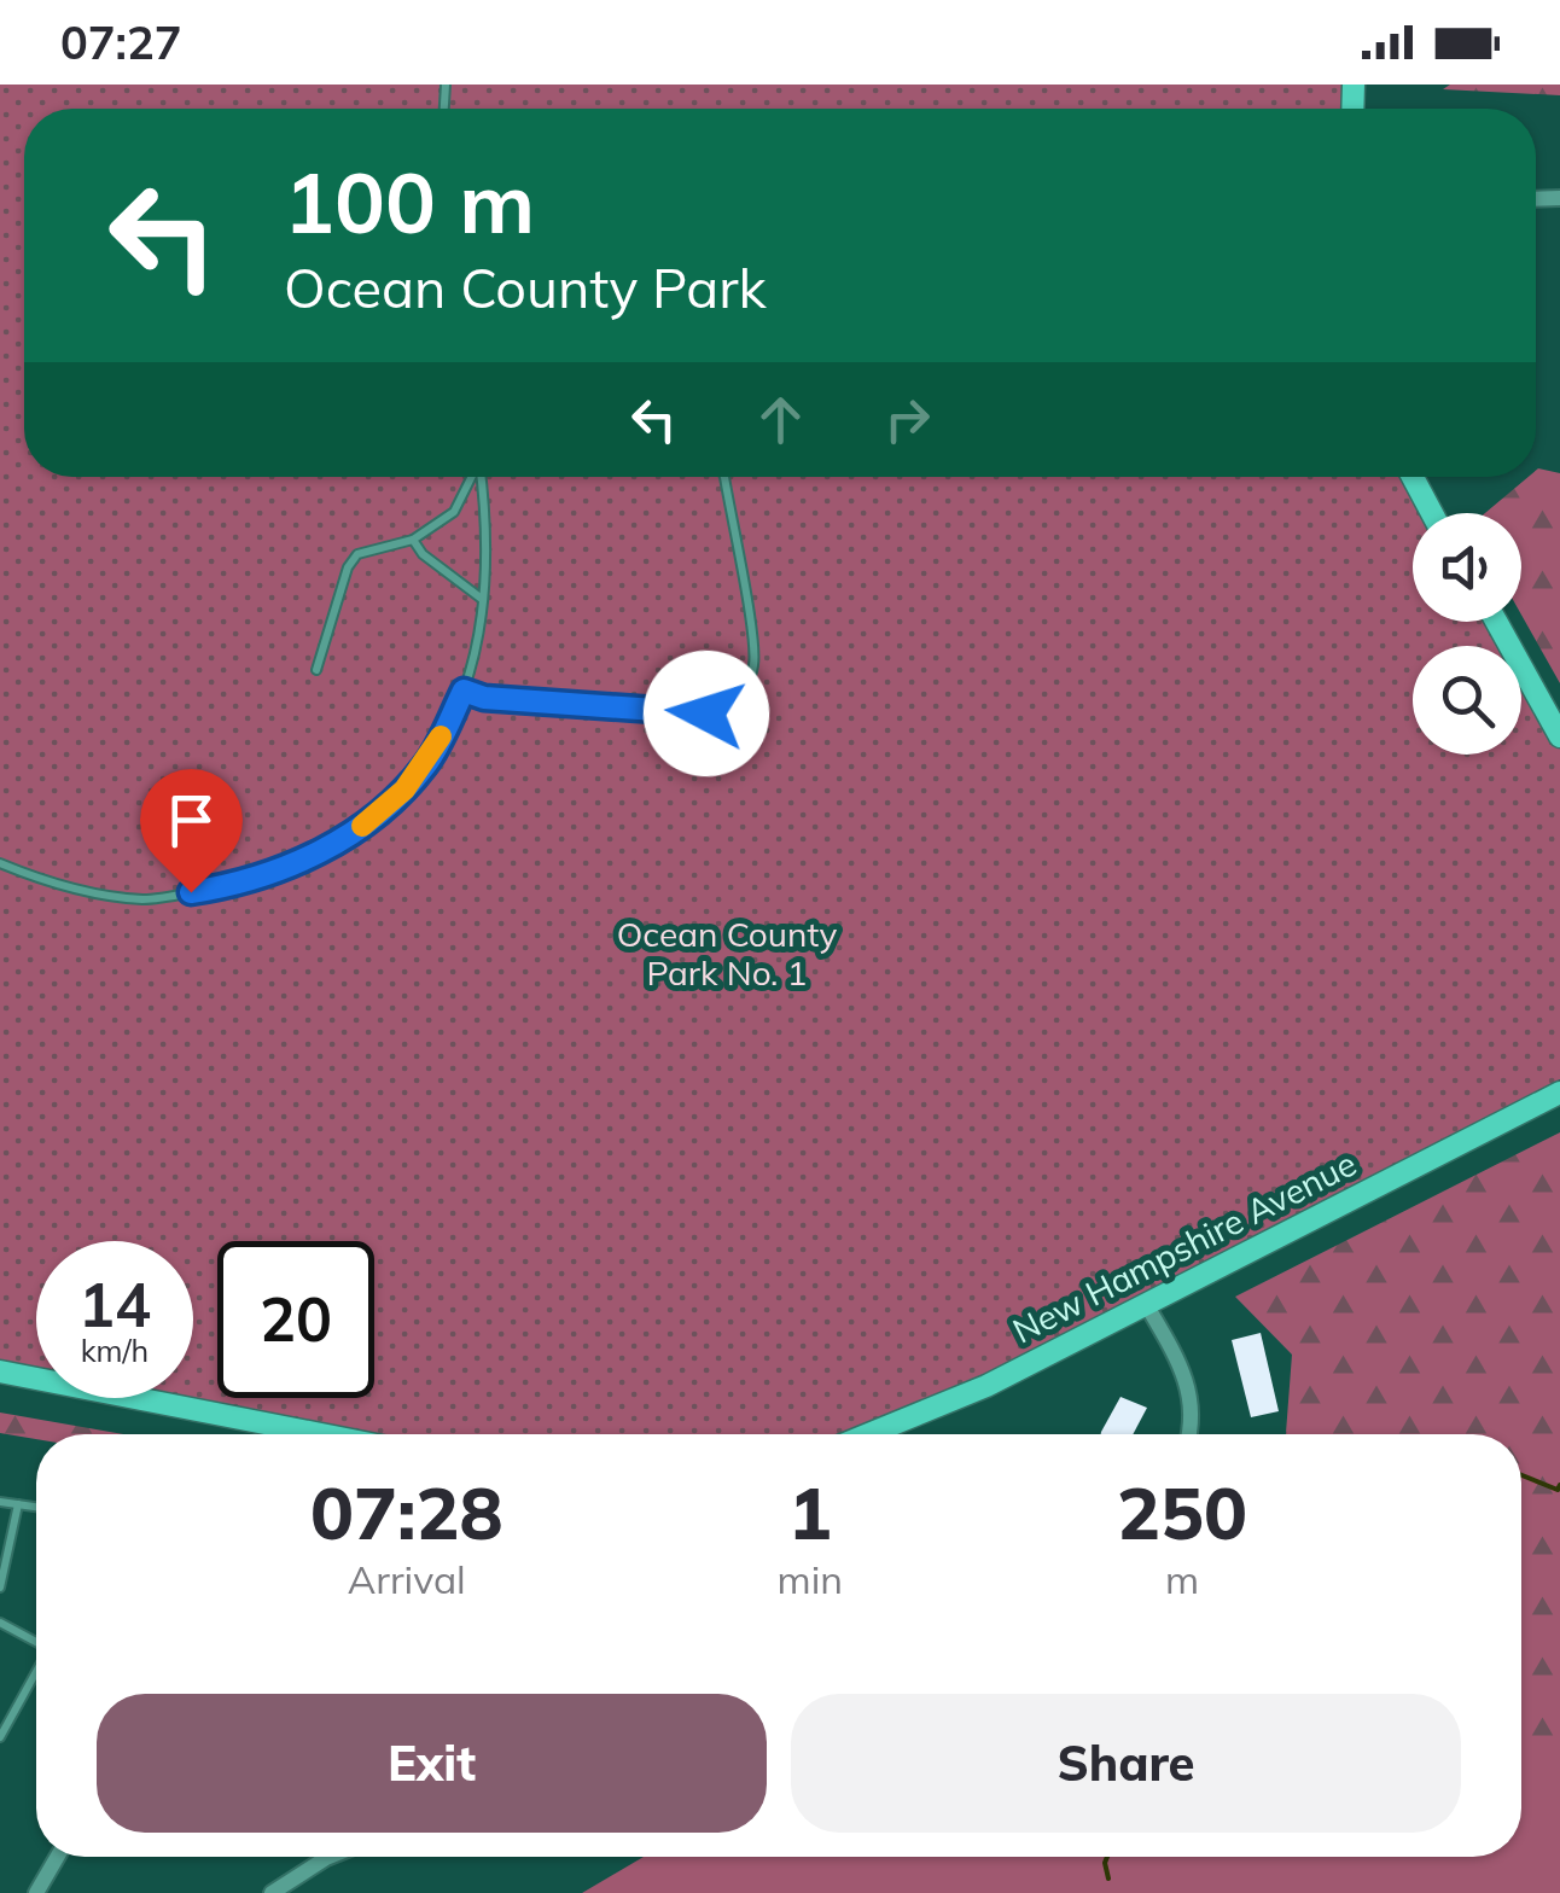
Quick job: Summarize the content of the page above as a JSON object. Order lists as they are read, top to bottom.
{
  "streets": {
    "main road": ["New Hampshire Avenue"]
  },
  "parks": ["Ocean County Park No. 1"],
  "page": {
    "status": "07:27",
    "turn": ["100 m", "Ocean County Park"],
    "speed": "14 km/h",
    "limit": "20",
    "eta": [
      "07:28",
      "Arrival",
      "1",
      "min",
      "250",
      "m"
    ],
    "buttons": ["Exit", "Share"]
  }
}
